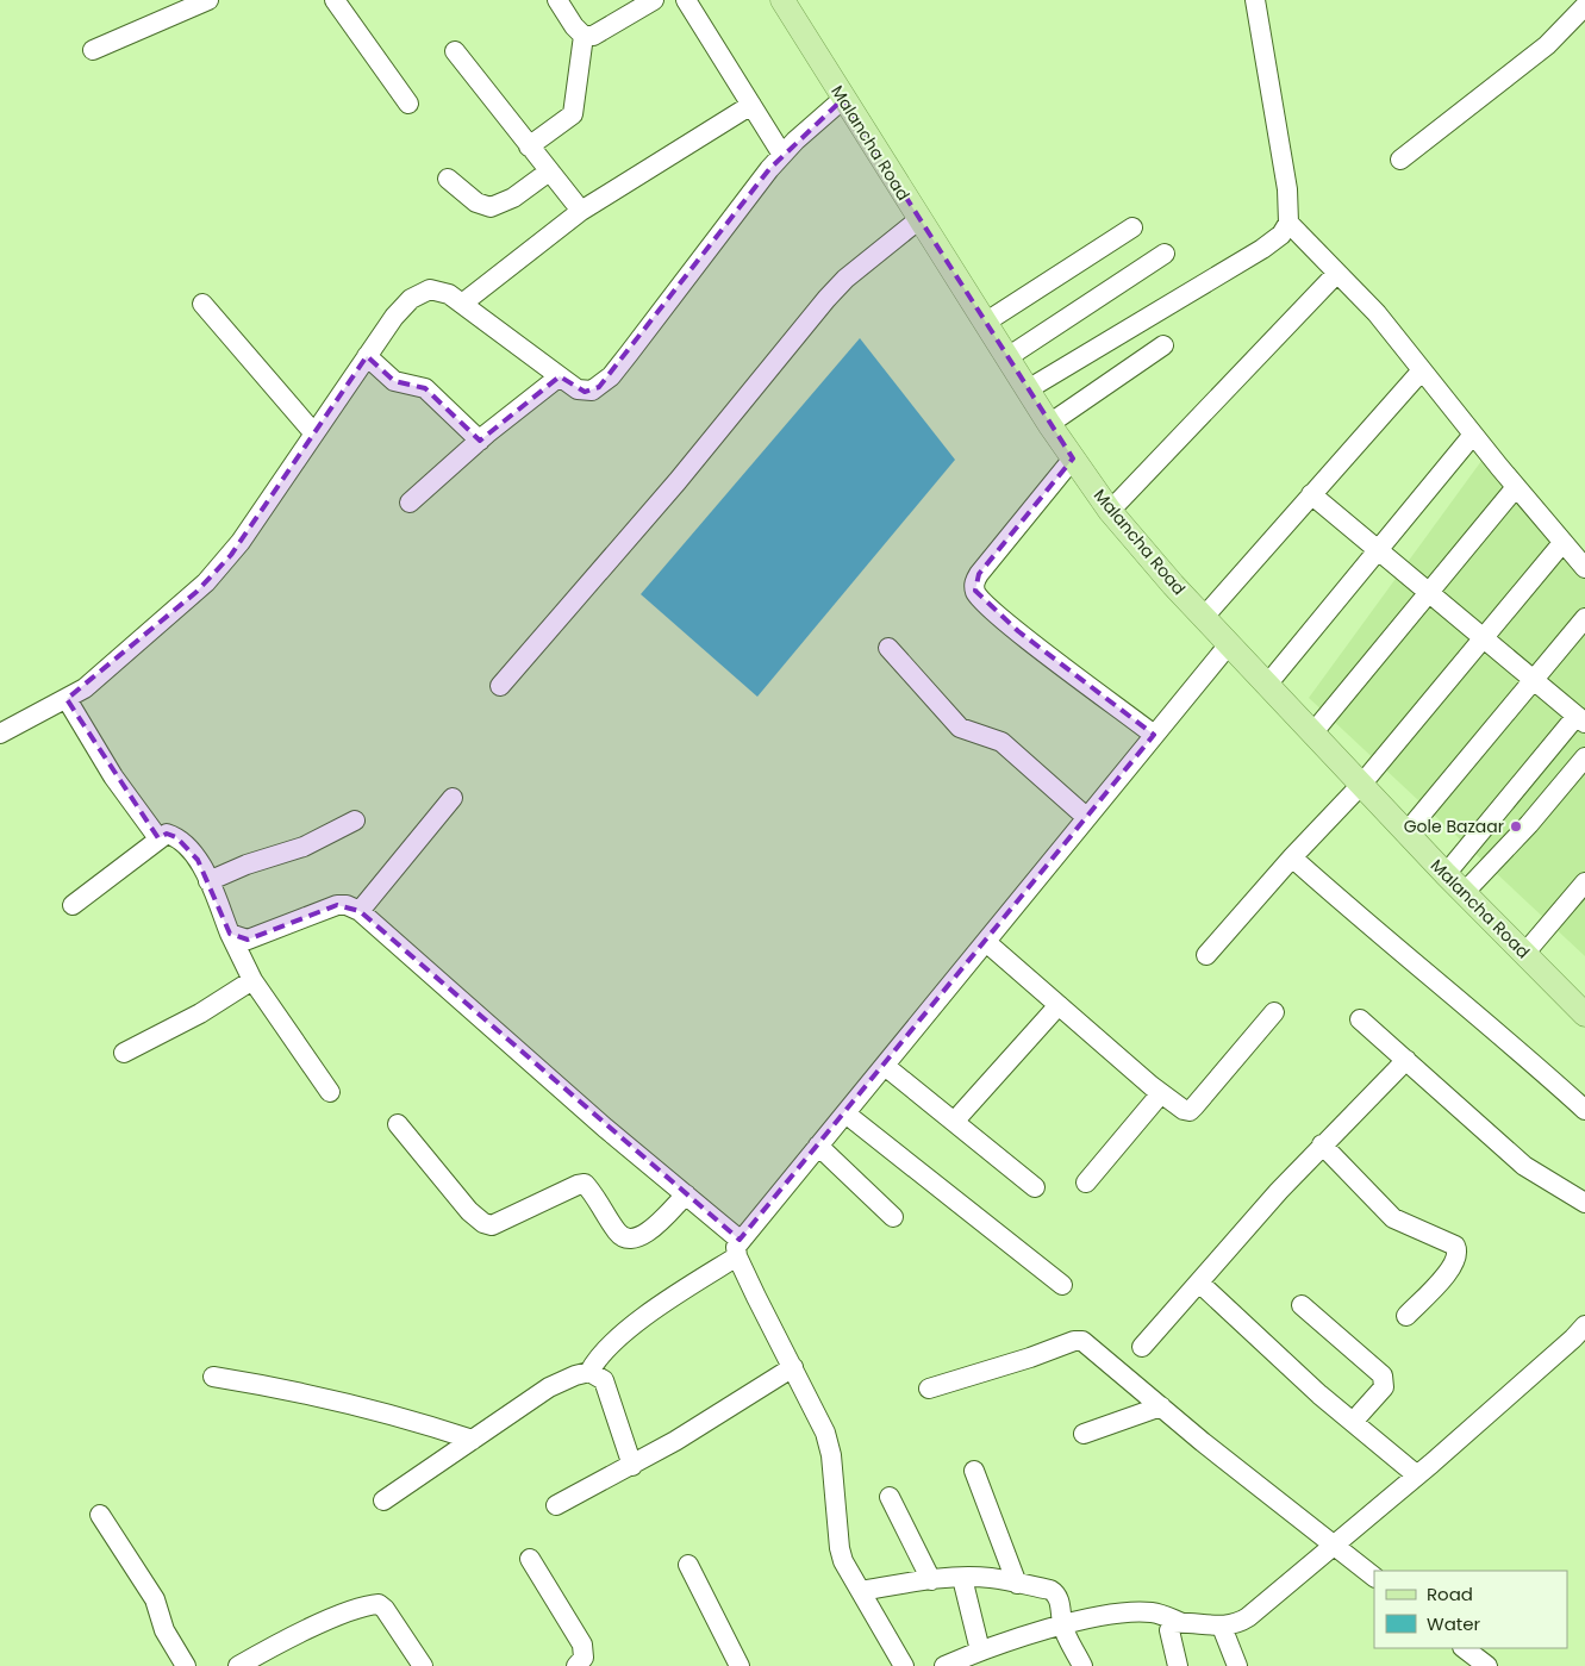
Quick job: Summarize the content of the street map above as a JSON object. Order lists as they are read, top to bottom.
{
  "streets": {
    "main road": ["Malancha Road"]
  },
  "places": ["Gole Bazaar"],
  "legend": ["Road", "Water"]
}
